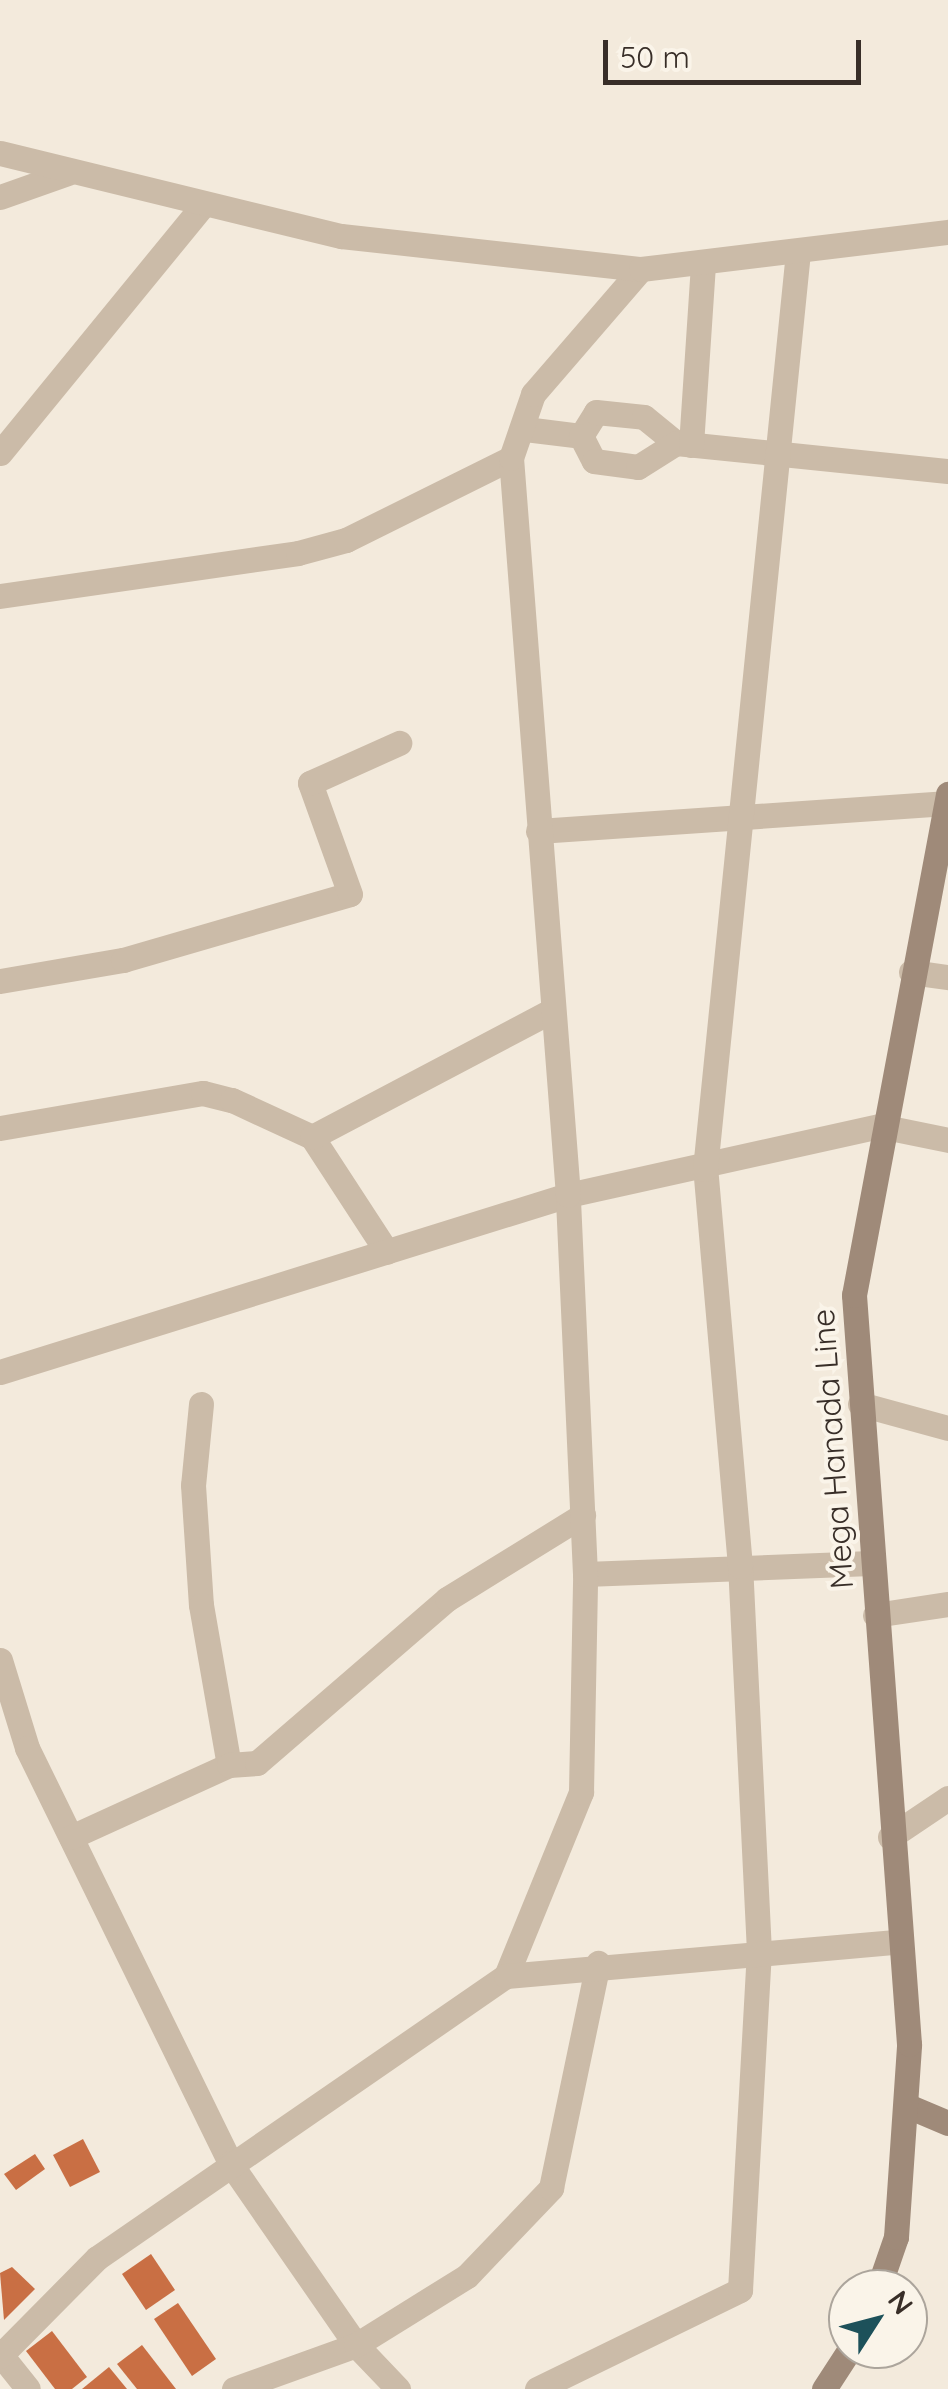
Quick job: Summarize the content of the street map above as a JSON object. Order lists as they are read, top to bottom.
{
  "streets": {
    "main road": ["Mega Hanada Line"]
  },
  "scale_bar": "50 m",
  "north": "top right"
}
